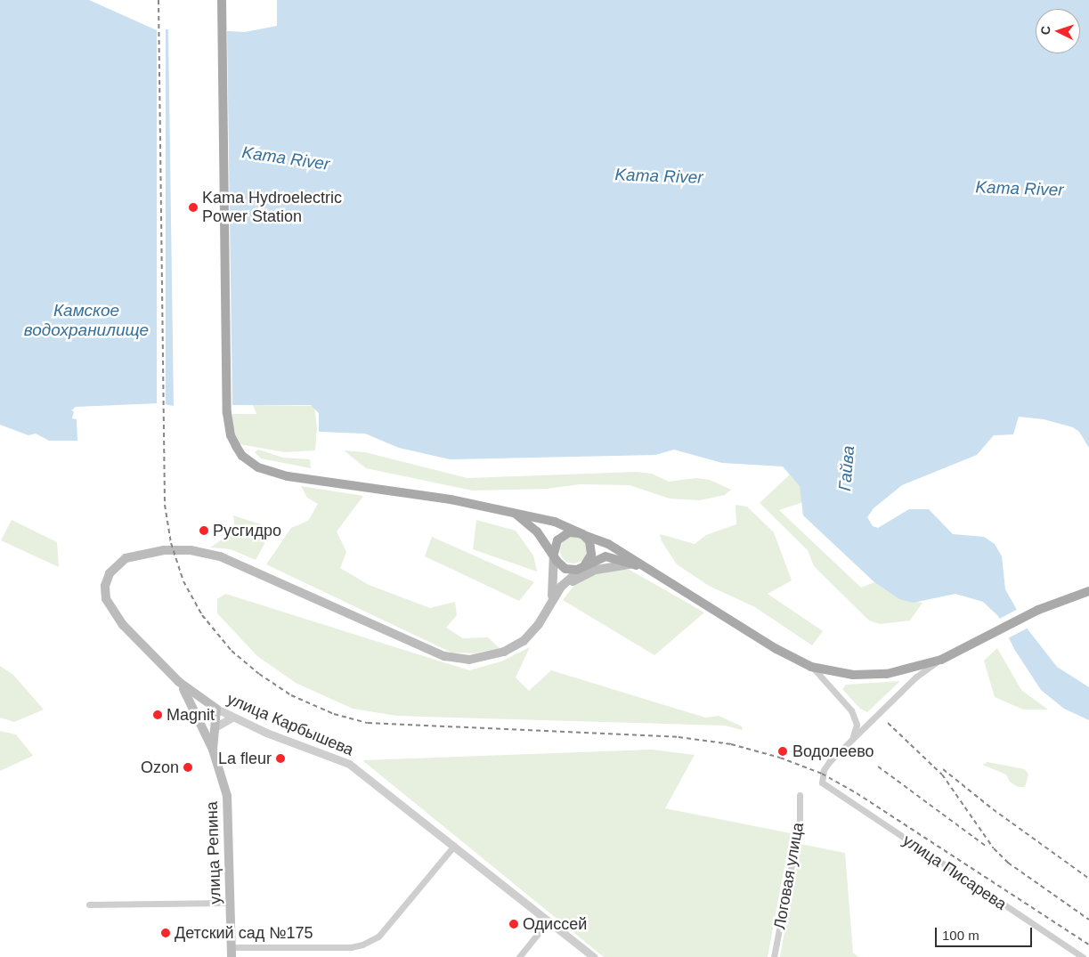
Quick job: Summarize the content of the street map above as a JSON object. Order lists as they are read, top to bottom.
{
  "streets": {
    "main road": ["улица Карбышева", "улица Репина"],
    "street": ["улица Писарева", "Логовая улица"]
  },
  "crossings": [
    ["улица Карбышева", "улица Репина"]
  ],
  "water": ["Kama River", "Камское водохранилище", "Гайва"],
  "places": [
    "Kama Hydroelectric Power Station",
    "Русгидро",
    "Magnit",
    "Водолеево",
    "La fleur",
    "Ozon",
    "Одиссей",
    "Детский сад №175"
  ],
  "scale_bar": "100 m",
  "north": "left"
}
